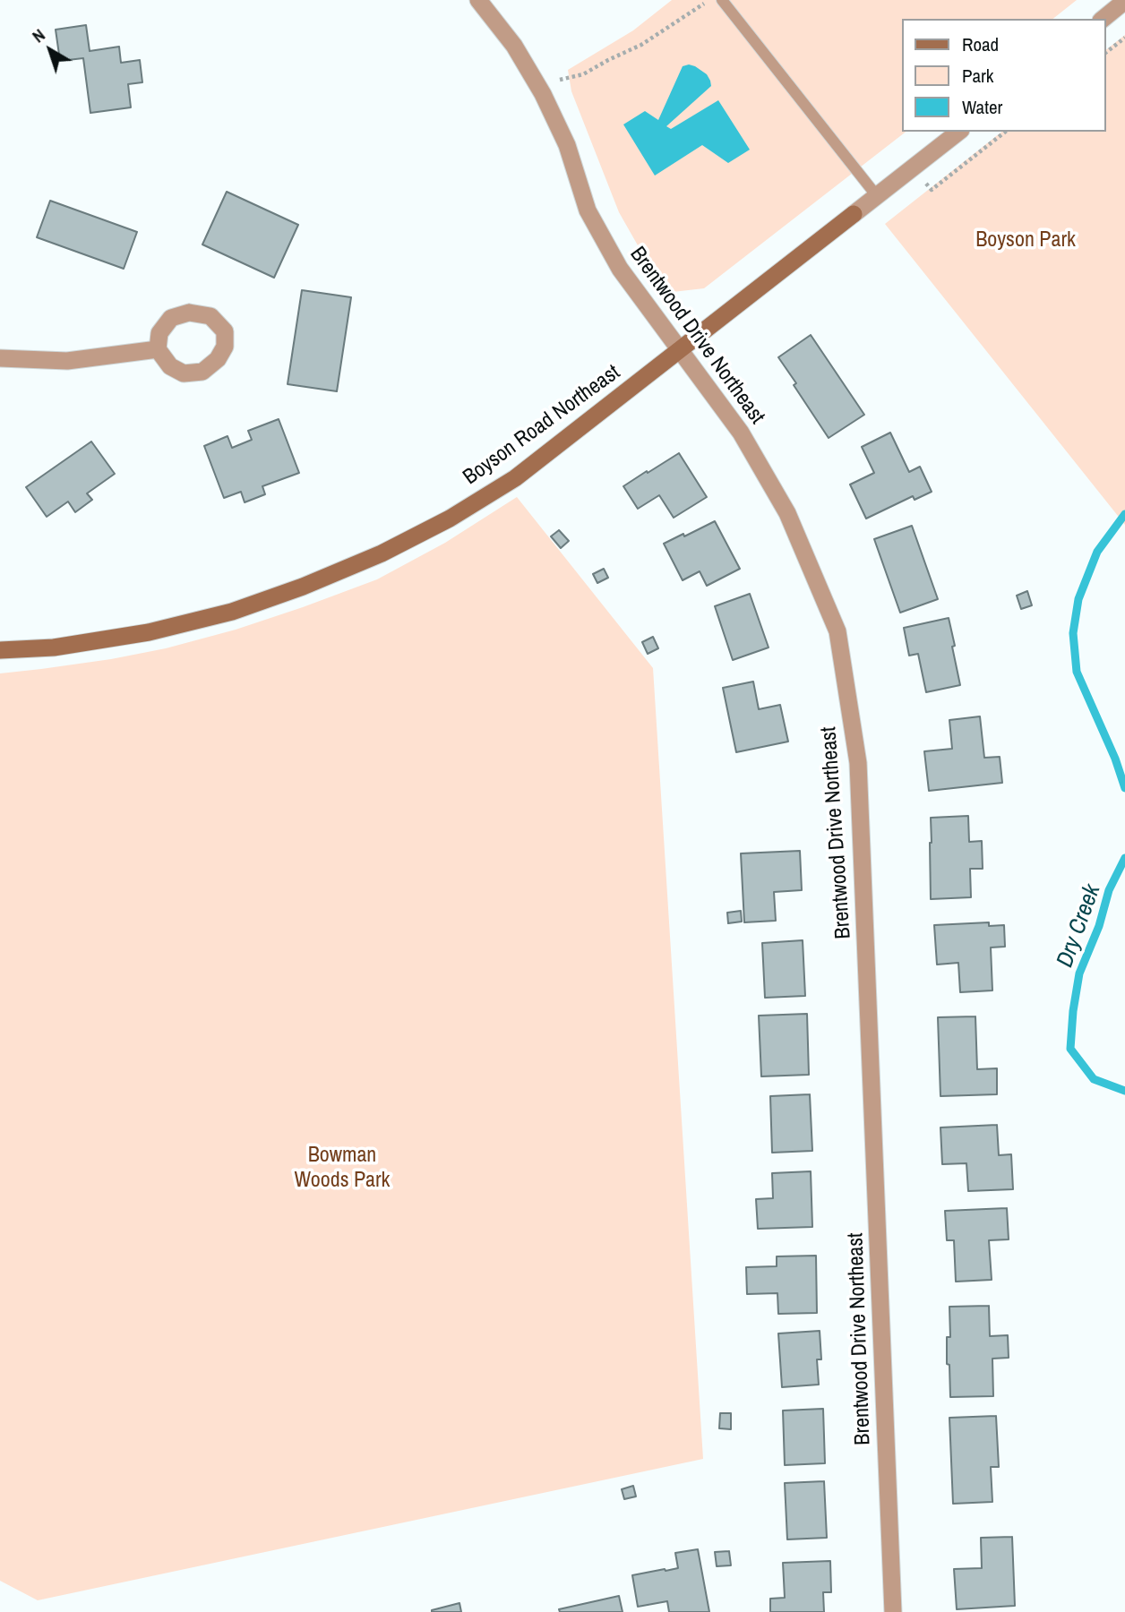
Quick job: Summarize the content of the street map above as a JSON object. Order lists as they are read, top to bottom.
{
  "streets": {
    "main road": ["Boyson Road Northeast"],
    "street": ["Brentwood Drive Northeast"]
  },
  "crossings": [
    ["Brentwood Drive Northeast", "Boyson Road Northeast"]
  ],
  "water": ["Dry Creek"],
  "parks": ["Boyson Park", "Bowman Woods Park"],
  "legend": ["Road", "Park", "Water"],
  "north": "top left"
}
